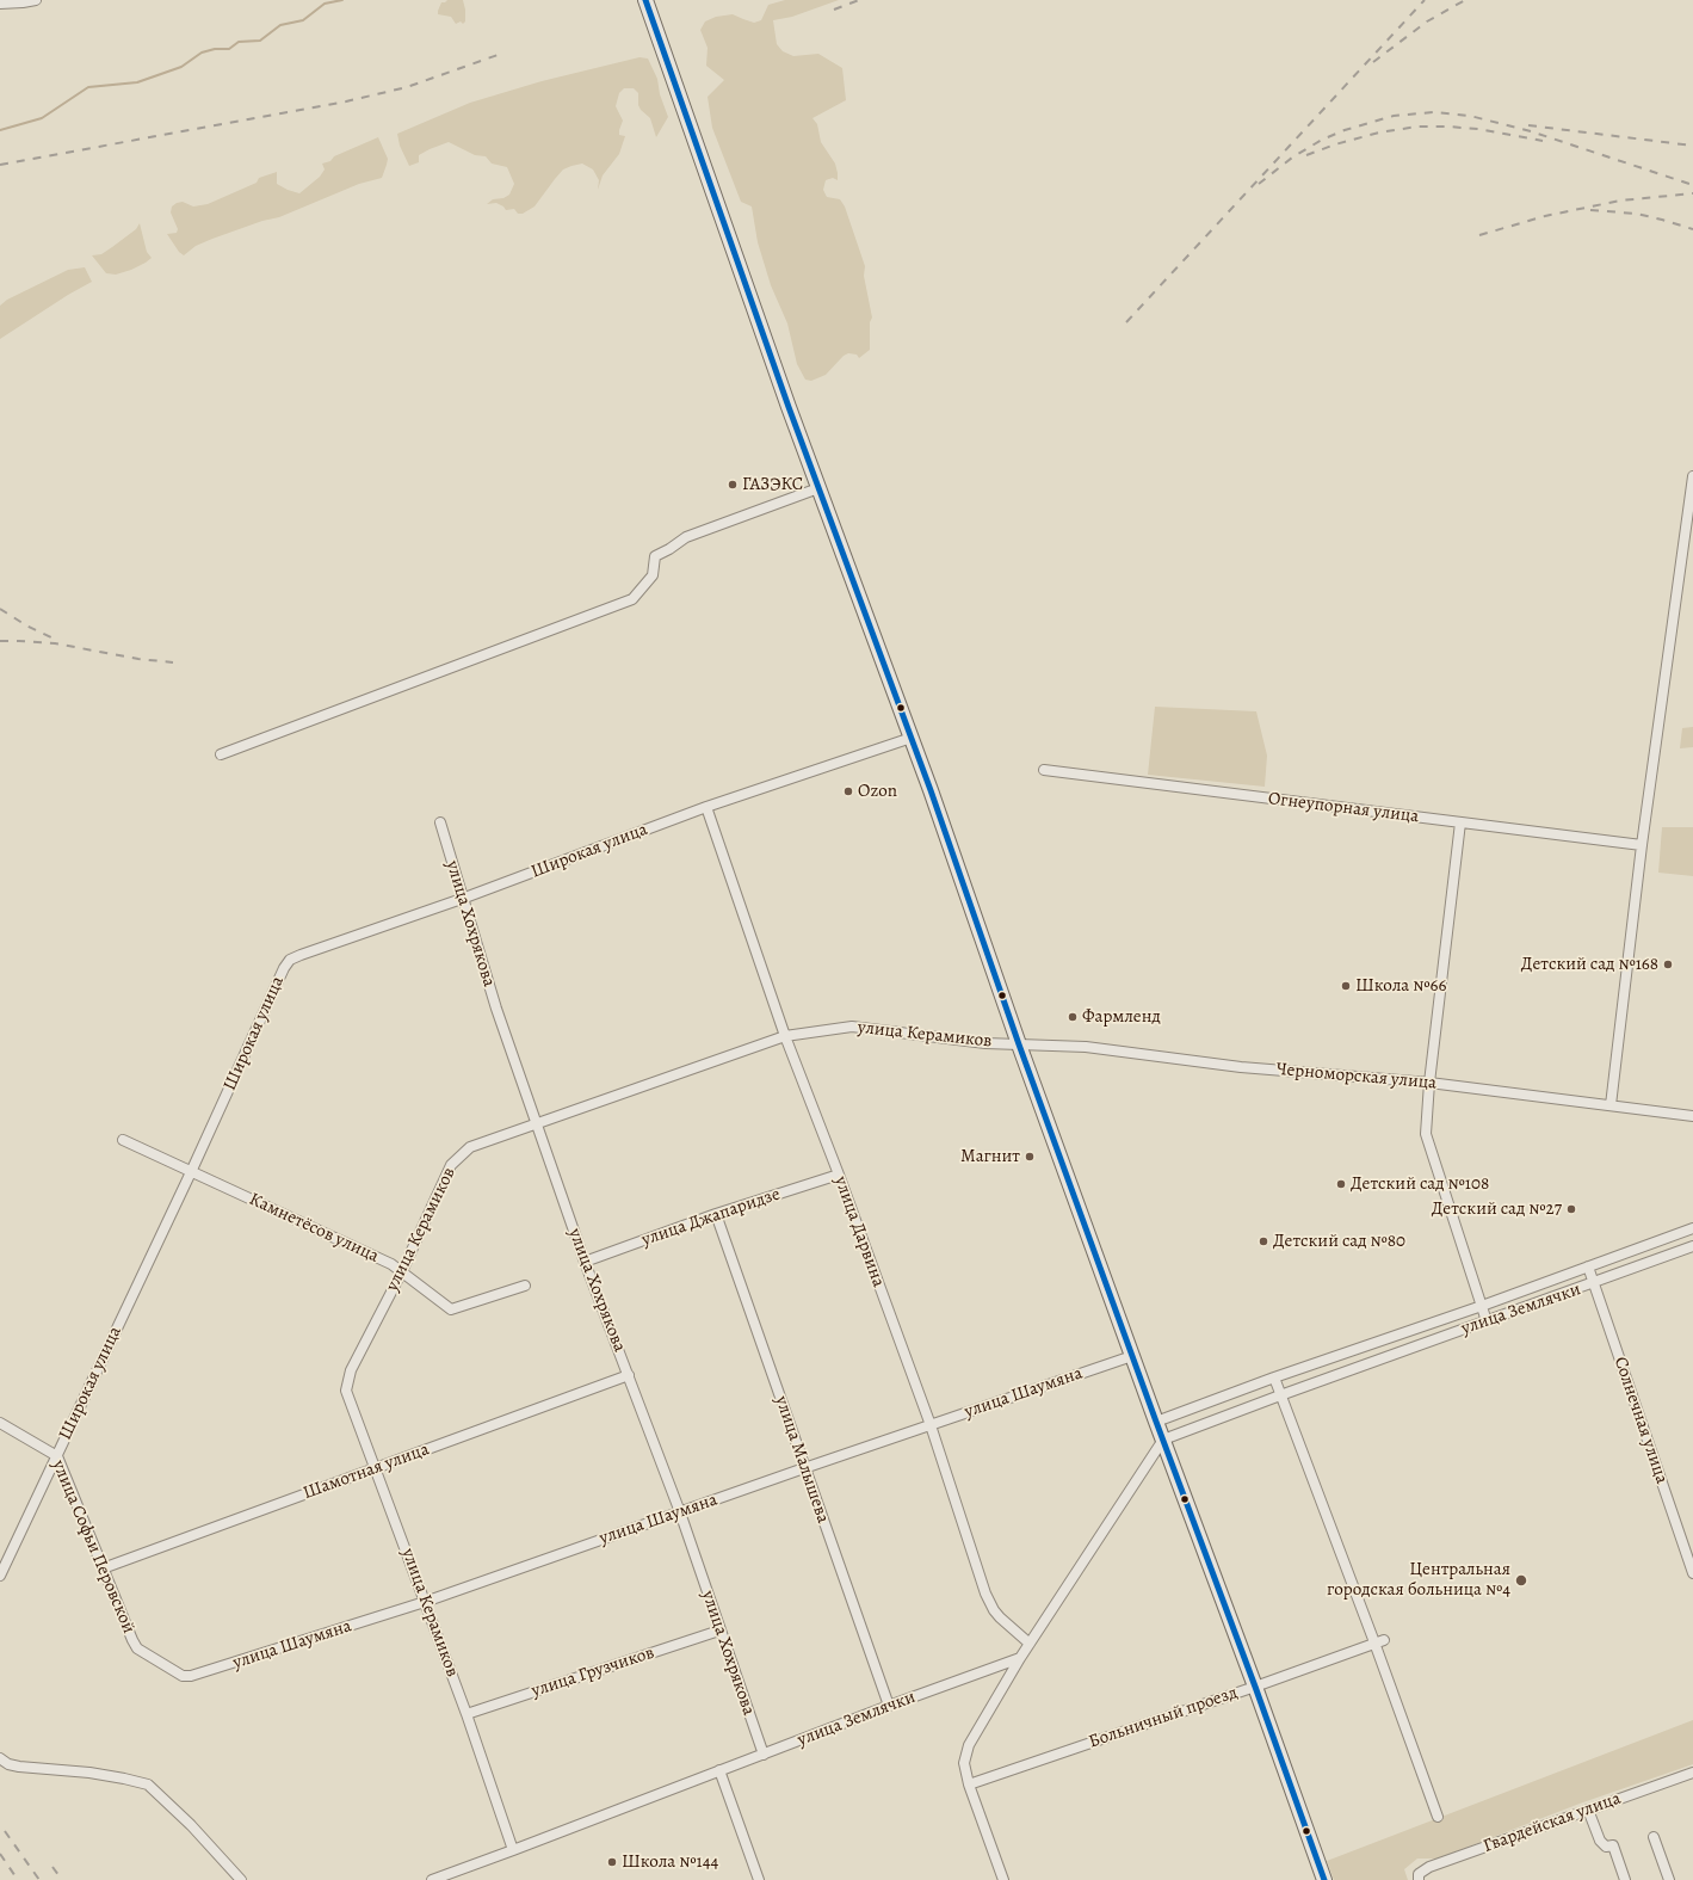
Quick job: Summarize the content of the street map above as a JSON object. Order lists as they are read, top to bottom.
{
  "streets": {
    "street": [
      "Огнеупорная улица",
      "Широкая улица",
      "улица Хохрякова",
      "улица Керамиков",
      "Черноморская улица",
      "улица Джапаридзе",
      "Камнетёсов улица",
      "улица Дарвина",
      "улица Землячки",
      "улица Шаумяна",
      "Солнечная улица",
      "улица Малышева",
      "Шамотная улица",
      "улица Софьи Перовской",
      "улица Грузчиков",
      "Больничный проезд",
      "Гвардейская улица"
    ]
  },
  "crossings": [
    ["Широкая улица", "улица Хохрякова"],
    ["Широкая улица", "Камнетёсов улица"],
    ["Широкая улица", "улица Дарвина"],
    ["Широкая улица", "улица Софьи Перовской"],
    ["улица Хохрякова", "улица Керамиков"],
    ["улица Хохрякова", "улица Джапаридзе"],
    ["улица Хохрякова", "улица Землячки"],
    ["улица Хохрякова", "улица Шаумяна"],
    ["улица Хохрякова", "Шамотная улица"],
    ["улица Хохрякова", "улица Грузчиков"],
    ["улица Керамиков", "Черноморская улица"],
    ["улица Керамиков", "Камнетёсов улица"],
    ["улица Керамиков", "улица Дарвина"],
    ["улица Керамиков", "улица Землячки"],
    ["улица Керамиков", "улица Шаумяна"],
    ["улица Керамиков", "Шамотная улица"],
    ["улица Керамиков", "улица Грузчиков"],
    ["улица Джапаридзе", "улица Дарвина"],
    ["улица Джапаридзе", "улица Малышева"],
    ["улица Дарвина", "улица Шаумяна"],
    ["улица Землячки", "Солнечная улица"],
    ["улица Землячки", "улица Малышева"],
    ["улица Шаумяна", "улица Малышева"],
    ["улица Шаумяна", "улица Софьи Перовской"],
    ["Шамотная улица", "улица Софьи Перовской"]
  ],
  "places": [
    "ГАЗЭКС",
    "Ozon",
    "Детский сад №168",
    "Школа №66",
    "Фармленд",
    "Магнит",
    "Детский сад №108",
    "Детский сад №27",
    "Детский сад №80",
    "Центральная городская больница №4",
    "Школа №144"
  ]
}
